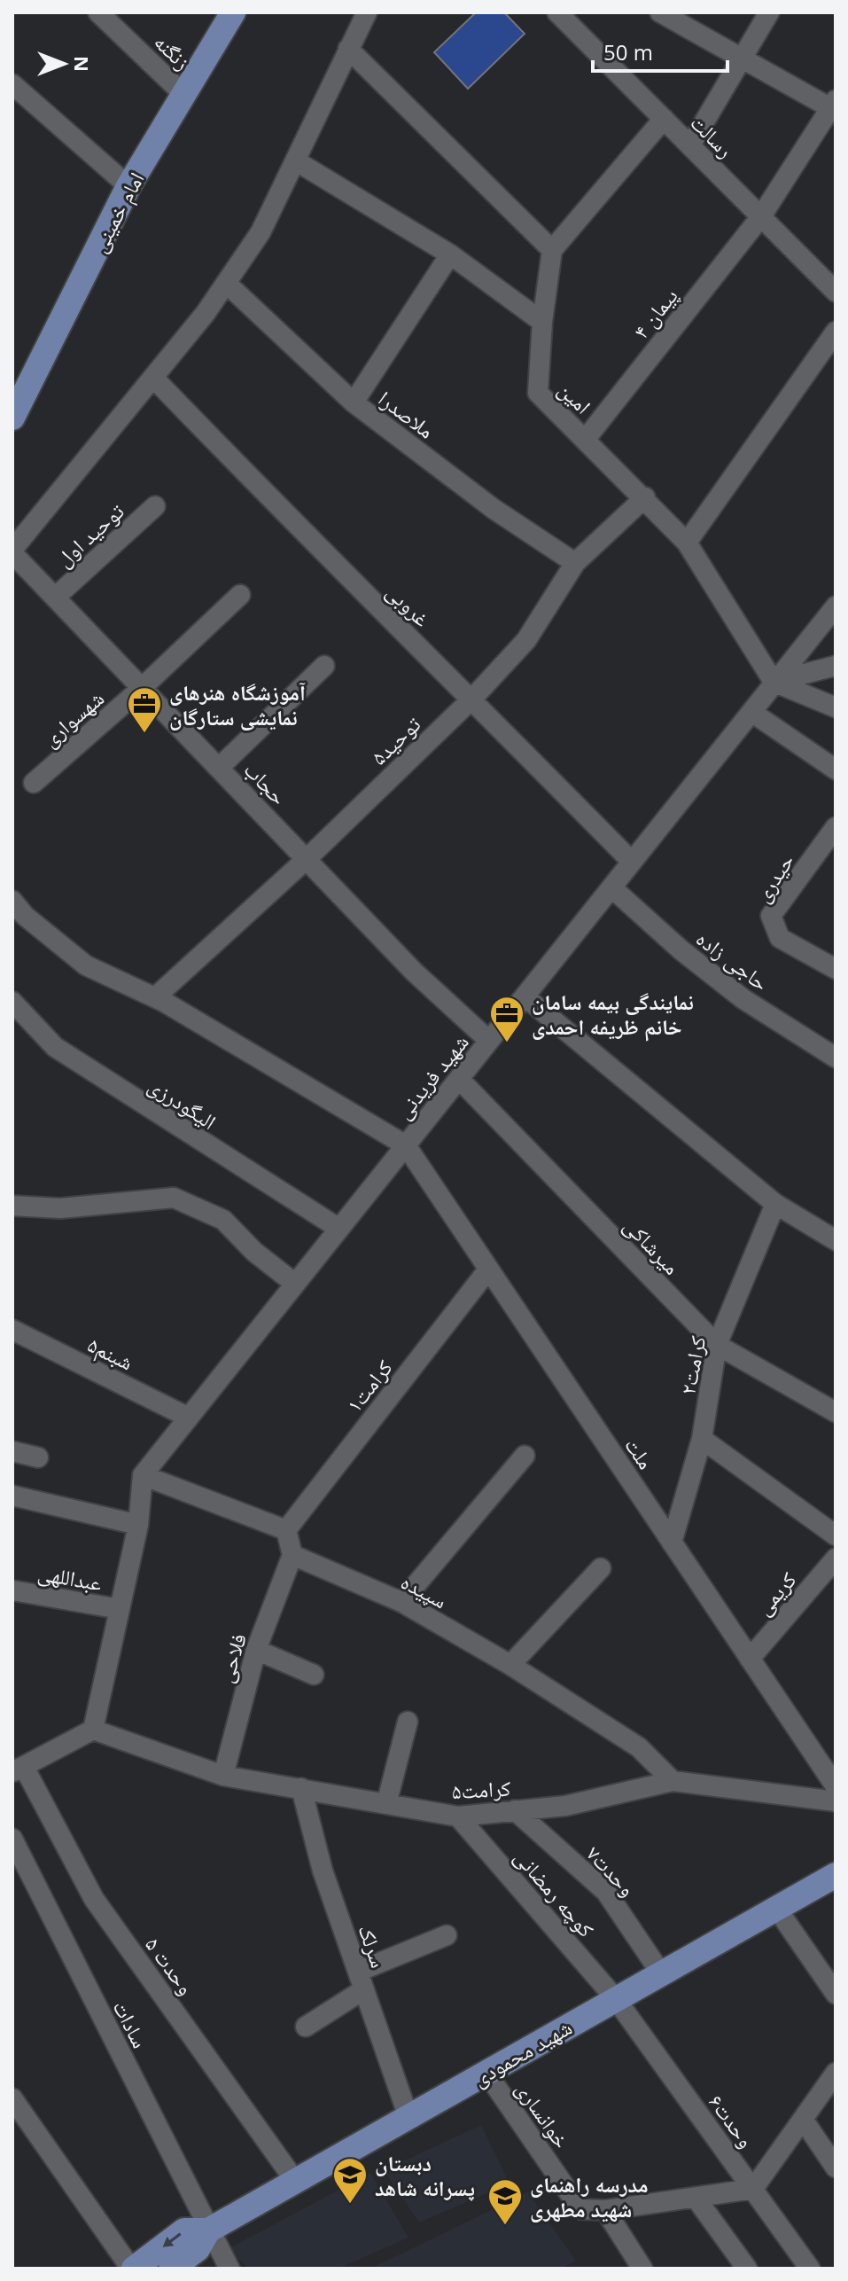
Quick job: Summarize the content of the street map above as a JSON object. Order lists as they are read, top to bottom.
{
  "streets": {
    "main road": ["امام خمینی", "شهید محمودی"],
    "street": [
      "زنگنه",
      "رسالت",
      "پیمان ۴",
      "امین",
      "ملاصدرا",
      "توحید اول",
      "غروبی",
      "شهسواری",
      "توحید۵",
      "حجاب",
      "حیدری",
      "حاجی زاده",
      "شهید فریدنی",
      "الیگودرزی",
      "میرشاکی",
      "شبنم۵",
      "کرامت۲",
      "کرامت۱",
      "ملت",
      "عبداللهی",
      "سپیده",
      "کریمی",
      "فلاحی",
      "کرامت۵",
      "۷وحدت",
      "کوچه رمضانی",
      "سرلک",
      "وحدت ۵",
      "سادات",
      "خوانساری",
      "وحدت۶"
    ]
  },
  "crossings": [
    ["زنگنه", "امام خمینی"],
    ["رسالت", "پیمان ۴"],
    ["پیمان ۴", "امین"],
    ["امین", "توحید۵"],
    ["امین", "شهید فریدنی"],
    ["ملاصدرا", "توحید۵"],
    ["توحید اول", "حجاب"],
    ["غروبی", "توحید۵"],
    ["غروبی", "شهید فریدنی"],
    ["شهسواری", "حجاب"],
    ["توحید۵", "حجاب"],
    ["حجاب", "شهید فریدنی"],
    ["حاجی زاده", "شهید فریدنی"],
    ["شهید فریدنی", "الیگودرزی"],
    ["شهید فریدنی", "میرشاکی"],
    ["شهید فریدنی", "شبنم۵"],
    ["شهید فریدنی", "ملت"],
    ["میرشاکی", "کرامت۲"],
    ["کرامت۲", "ملت"],
    ["کرامت۱", "ملت"],
    ["ملت", "کریمی"],
    ["سپیده", "فلاحی"],
    ["سپیده", "کرامت۵"],
    ["فلاحی", "کرامت۵"],
    ["کرامت۵", "۷وحدت"],
    ["کرامت۵", "کوچه رمضانی"],
    ["کرامت۵", "سرلک"],
    ["۷وحدت", "شهید محمودی"],
    ["کوچه رمضانی", "شهید محمودی"],
    ["کوچه رمضانی", "وحدت۶"],
    ["سرلک", "شهید محمودی"],
    ["وحدت ۵", "شهید محمودی"],
    ["سادات", "شهید محمودی"],
    ["شهید محمودی", "خوانساری"],
    ["شهید محمودی", "وحدت۶"]
  ],
  "places": {
    "office": ["آموزشگاه هنرهای نمایشی ستارگان", "نمایندگی بیمه سامان خانم ظریفه احمدی"],
    "school or university": ["دبستان پسرانه شاهد", "مدرسه راهنمای شهید مطهری"]
  },
  "scale_bar": "50 m",
  "north": "right"
}
